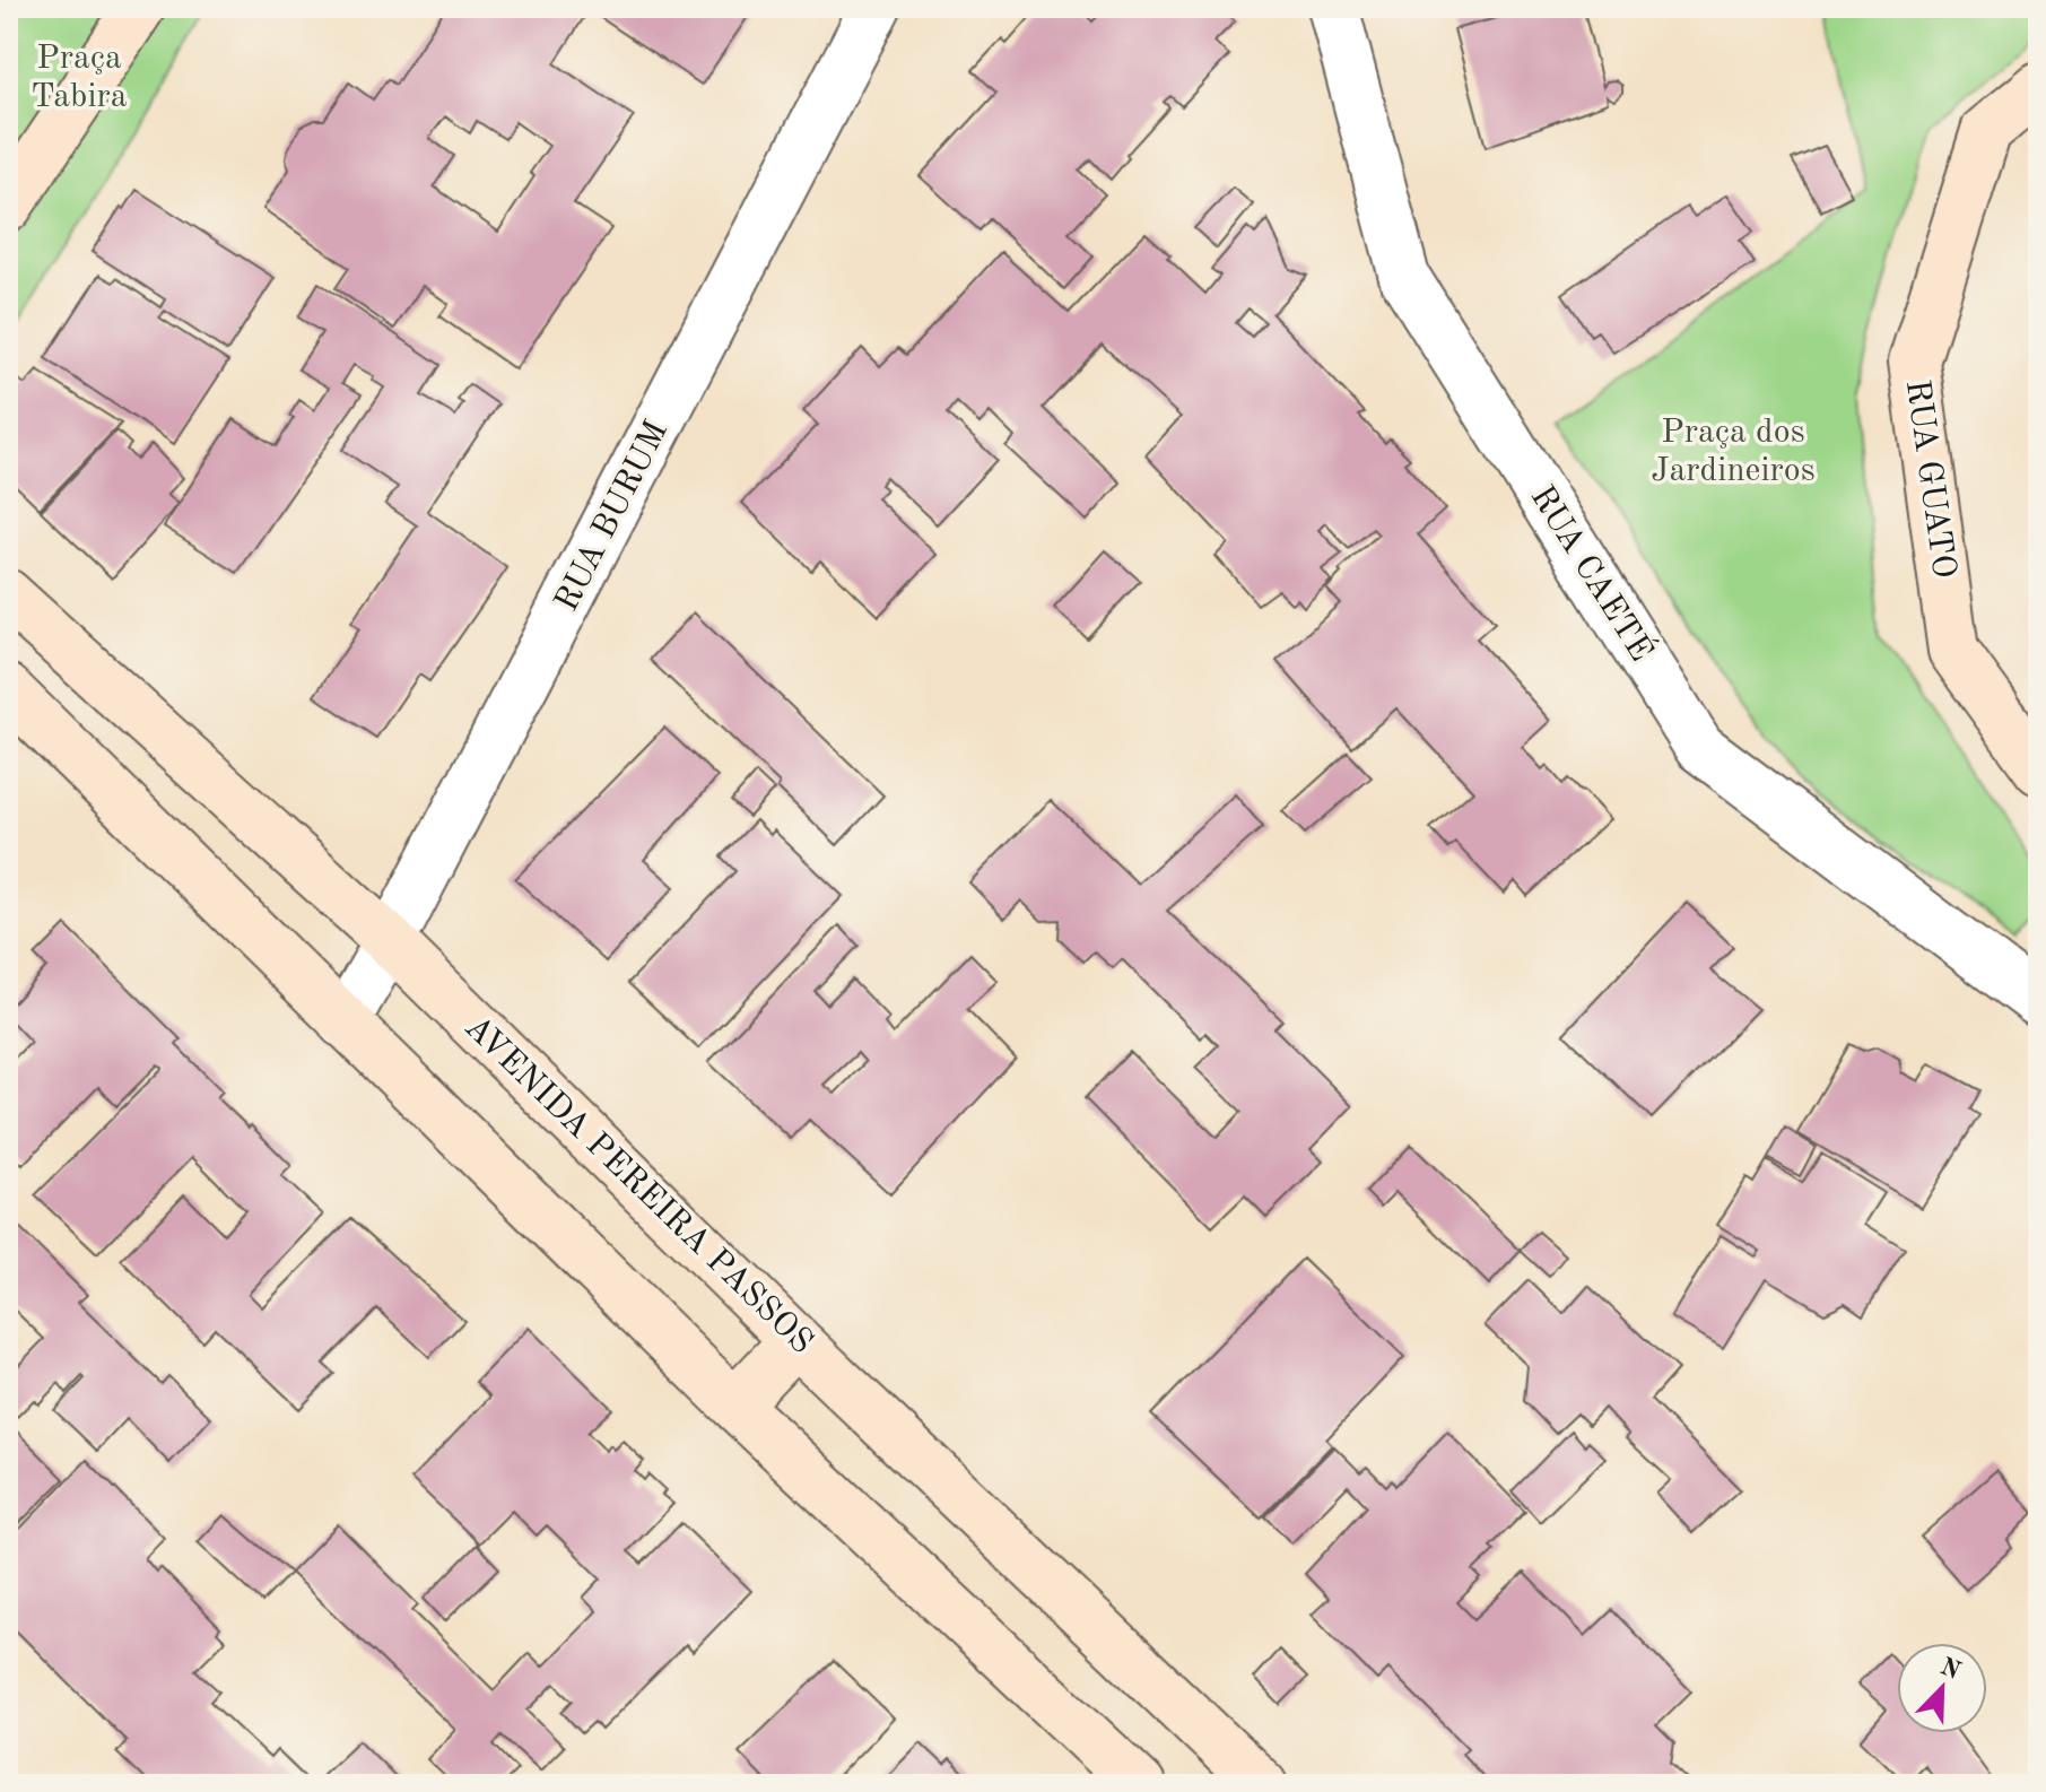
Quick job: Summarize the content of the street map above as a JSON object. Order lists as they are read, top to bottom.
{
  "streets": {
    "main road": ["RUA GUATO", "AVENIDA PEREIRA PASSOS"],
    "street": ["RUA BURUM", "RUA CAETÉ"]
  },
  "crossings": [
    ["RUA BURUM", "AVENIDA PEREIRA PASSOS"]
  ],
  "parks": ["Praça Tabira", "Praça dos Jardineiros"],
  "north": "top right"
}
